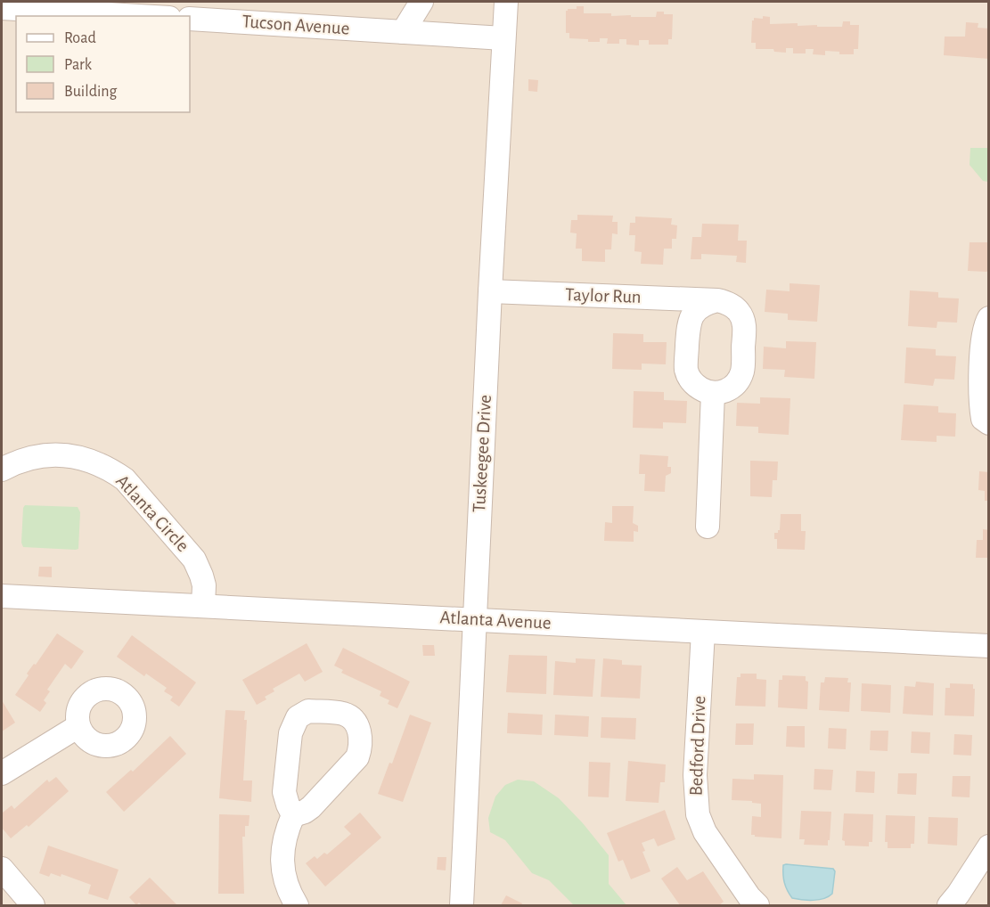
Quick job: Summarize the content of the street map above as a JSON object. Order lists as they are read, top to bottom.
{
  "streets": {
    "street": [
      "Tucson Avenue",
      "Taylor Run",
      "Tuskeegee Drive",
      "Atlanta Circle",
      "Atlanta Avenue",
      "Bedford Drive"
    ]
  },
  "crossings": [
    ["Tucson Avenue", "Tuskeegee Drive"],
    ["Taylor Run", "Tuskeegee Drive"],
    ["Tuskeegee Drive", "Atlanta Avenue"],
    ["Atlanta Circle", "Atlanta Avenue"],
    ["Atlanta Avenue", "Bedford Drive"]
  ],
  "legend": ["Road", "Park", "Building"]
}
